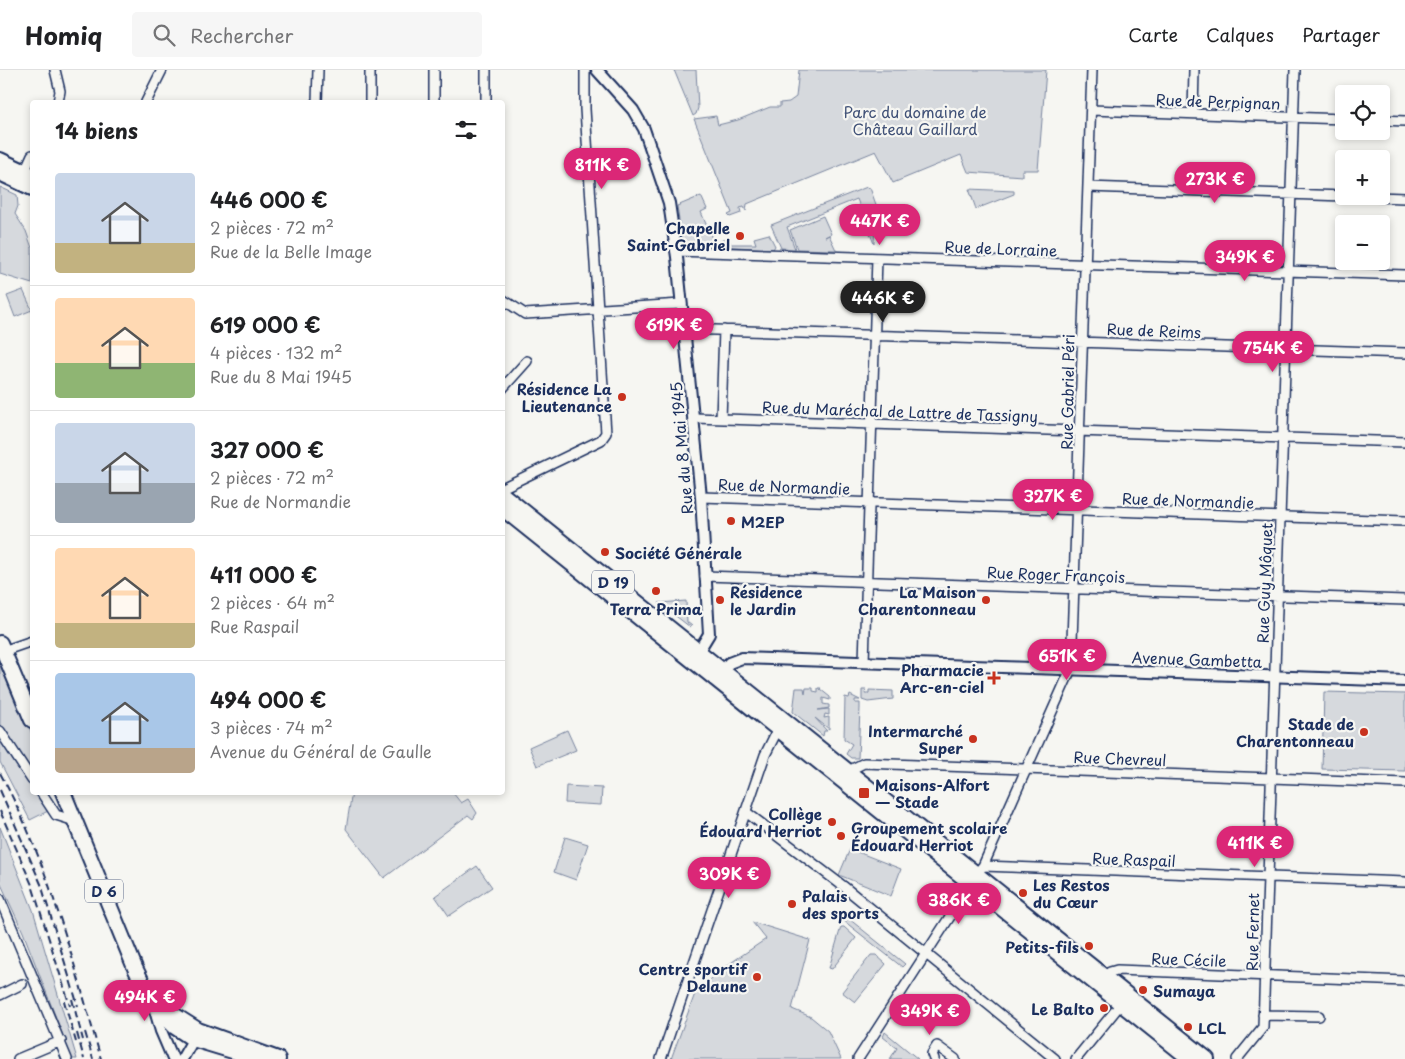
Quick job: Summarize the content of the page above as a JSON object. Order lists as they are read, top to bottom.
{
  "streets": {
    "main road": ["D 19", "D 6"],
    "street": [
      "Rue de Perpignan",
      "Rue de Lorraine",
      "Rue de Reims",
      "Rue Gabriel Péri",
      "Rue du Maréchal de Lattre de Tassigny",
      "Rue du 8 Mai 1945",
      "Rue de Normandie",
      "Rue Roger François",
      "Rue Guy Môquet",
      "Avenue Gambetta",
      "Rue Chevreul",
      "Rue Raspail",
      "Rue Fernet",
      "Rue Cécile"
    ]
  },
  "crossings": [
    ["Rue de Perpignan", "Rue Gabriel Péri"],
    ["Rue de Perpignan", "Rue Guy Môquet"],
    ["Rue de Lorraine", "Rue Gabriel Péri"],
    ["Rue de Lorraine", "Rue du 8 Mai 1945"],
    ["Rue de Lorraine", "Rue Guy Môquet"],
    ["Rue de Reims", "Rue Gabriel Péri"],
    ["Rue de Reims", "Rue du 8 Mai 1945"],
    ["Rue de Reims", "Rue Guy Môquet"],
    ["Rue Gabriel Péri", "Rue du Maréchal de Lattre de Tassigny"],
    ["Rue Gabriel Péri", "Rue de Normandie"],
    ["Rue Gabriel Péri", "Rue Roger François"],
    ["Rue Gabriel Péri", "D 19"],
    ["Rue Gabriel Péri", "Avenue Gambetta"],
    ["Rue Gabriel Péri", "Rue Chevreul"],
    ["Rue Gabriel Péri", "Rue Raspail"],
    ["Rue du Maréchal de Lattre de Tassigny", "Rue du 8 Mai 1945"],
    ["Rue du Maréchal de Lattre de Tassigny", "Rue Guy Môquet"],
    ["Rue du 8 Mai 1945", "Rue de Normandie"],
    ["Rue du 8 Mai 1945", "Rue Roger François"],
    ["Rue du 8 Mai 1945", "D 19"],
    ["Rue de Normandie", "Rue Guy Môquet"],
    ["Rue Roger François", "Rue Guy Môquet"],
    ["D 19", "Avenue Gambetta"],
    ["D 19", "Rue Chevreul"],
    ["D 19", "Rue Raspail"],
    ["D 19", "Rue Cécile"],
    ["Rue Guy Môquet", "Avenue Gambetta"],
    ["Rue Guy Môquet", "Rue Fernet"],
    ["Avenue Gambetta", "Rue Fernet"],
    ["Rue Chevreul", "Rue Fernet"],
    ["Rue Raspail", "Rue Fernet"],
    ["Rue Fernet", "Rue Cécile"]
  ],
  "parks": ["Parc du domaine de Château Gaillard"],
  "places": {
    "other": [
      "Chapelle Saint-Gabriel",
      "Résidence La Lieutenance",
      "M2EP",
      "Société Générale",
      "Terra Prima",
      "Résidence le Jardin",
      "La Maison Charentonneau",
      "Stade de Charentonneau",
      "Intermarché Super",
      "Collège Édouard Herriot",
      "Groupement scolaire Édouard Herriot",
      "Les Restos du Cœur",
      "Palais des sports",
      "Petits-fils",
      "Centre sportif Delaune",
      "Sumaya",
      "Le Balto",
      "LCL"
    ],
    "health": ["Pharmacie Arc-en-ciel"],
    "transit": ["Maisons-Alfort — Stade"]
  },
  "page": {
    "header": "Homiq",
    "search": "Rechercher",
    "nav": ["Carte", "Calques", "Partager"],
    "map_buttons": ["+", "−"],
    "heading": "14 biens",
    "price": [
      "811K €",
      "273K €",
      "447K €",
      "349K €",
      "446K €",
      "619K €",
      "754K €",
      "327K €",
      "651K €",
      "411K €",
      "309K €",
      "386K €",
      "494K €",
      "349K €"
    ],
    "list": [
      {
        "name": "446 000 €",
        "note": "2 pièces · 72 m² · Rue de la Belle Image"
      },
      {
        "name": "619 000 €",
        "note": "4 pièces · 132 m² · Rue du 8 Mai 1945"
      },
      {
        "name": "327 000 €",
        "note": "2 pièces · 72 m² · Rue de Normandie"
      },
      {
        "name": "411 000 €",
        "note": "2 pièces · 64 m² · Rue Raspail"
      },
      {
        "name": "494 000 €",
        "note": "3 pièces · 74 m² · Avenue du Général de Gaulle"
      }
    ]
  }
}
